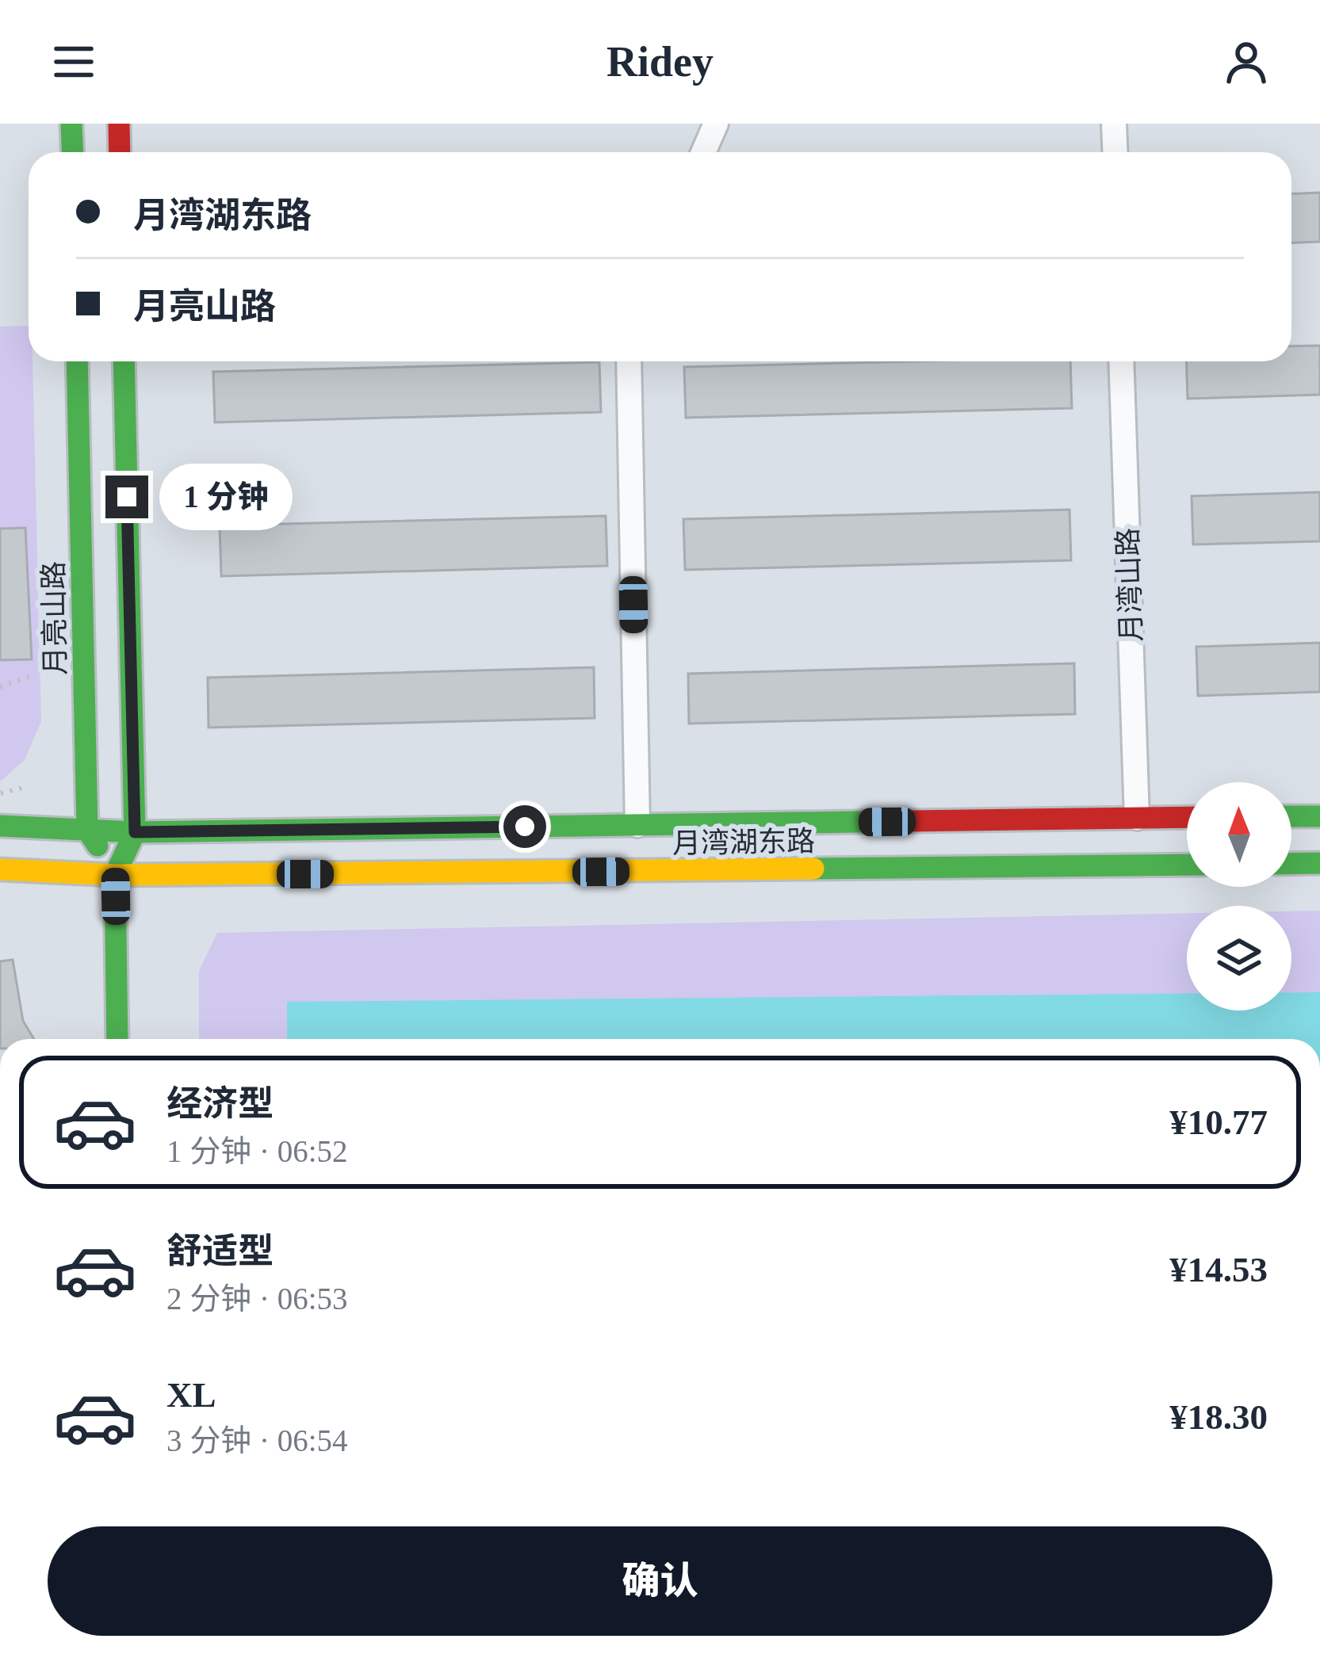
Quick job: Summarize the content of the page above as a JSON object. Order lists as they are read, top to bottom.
{
  "streets": {
    "street": ["月湾山路", "月亮山路", "月湾湖东路"]
  },
  "crossings": [
    ["月湾山路", "月湾湖东路"],
    ["月亮山路", "月湾湖东路"]
  ],
  "north": "top",
  "page": {
    "header": "Ridey",
    "banner": ["月湾湖东路", "月亮山路"],
    "bubble": "1 分钟",
    "list": [
      {
        "name": "经济型",
        "note": "1 分钟 · 06:52",
        "value": "¥10.77"
      },
      {
        "name": "舒适型",
        "note": "2 分钟 · 06:53",
        "value": "¥14.53"
      },
      {
        "name": "XL",
        "note": "3 分钟 · 06:54",
        "value": "¥18.30"
      }
    ],
    "buttons": "确认"
  }
}
